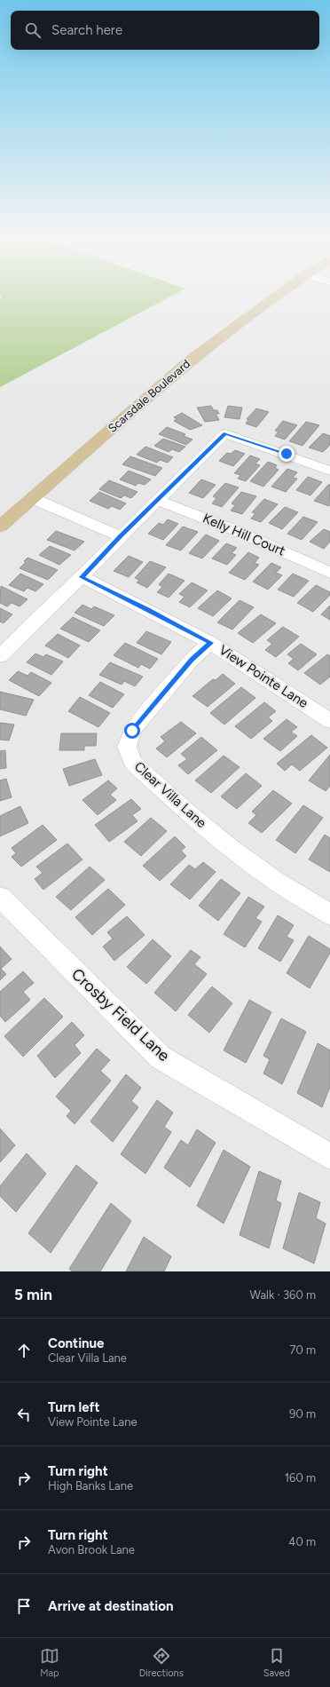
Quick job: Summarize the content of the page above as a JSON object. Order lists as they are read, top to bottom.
{
  "streets": {
    "main road": ["Scarsdale Boulevard"],
    "street": [
      "Kelly Hill Court",
      "View Pointe Lane",
      "Clear Villa Lane",
      "Crosby Field Lane"
    ]
  },
  "crossings": [
    ["View Pointe Lane", "Clear Villa Lane"]
  ],
  "page": {
    "search": "Search here",
    "heading": ["5 min", "Walk · 360 m"],
    "list": [
      ["Continue", "Clear Villa Lane", "70 m"],
      ["Turn left", "View Pointe Lane", "90 m"],
      ["Turn right", "High Banks Lane", "160 m"],
      ["Turn right", "Avon Brook Lane", "40 m"],
      "Arrive at destination"
    ],
    "nav": ["Map", "Directions", "Saved"]
  }
}
